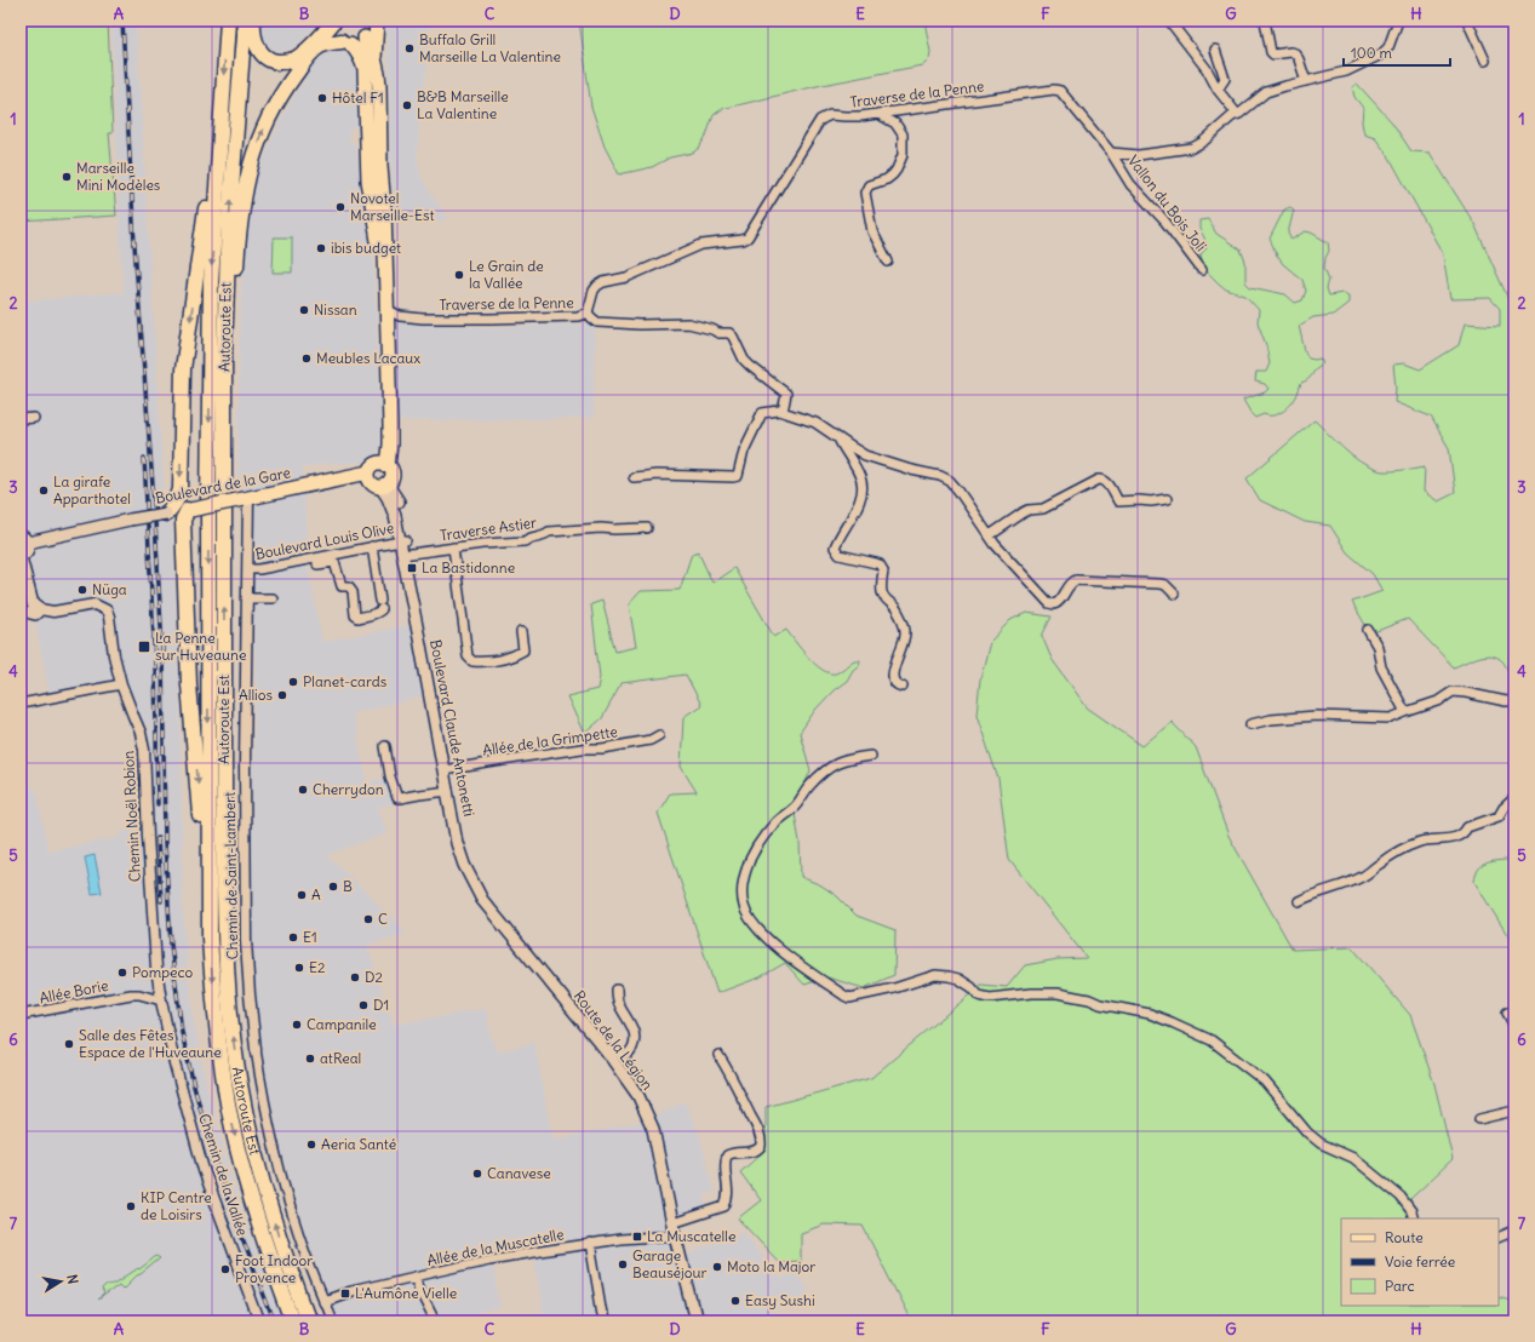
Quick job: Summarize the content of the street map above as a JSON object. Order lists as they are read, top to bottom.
{
  "streets": {
    "highway": ["Autoroute Est"],
    "main road": ["Boulevard de la Gare", "Boulevard Claude Antonetti", "Route de la Légion"],
    "street": [
      "Traverse de la Penne",
      "Vallon du Bois Joli",
      "Traverse Astier",
      "Boulevard Louis Olive",
      "Allée de la Grimpette",
      "Chemin Noël Robion",
      "Chemin de Saint-Lambert",
      "Allée Borie",
      "Chemin de la Vallée",
      "Allée de la Muscatelle"
    ]
  },
  "crossings": [
    ["Traverse de la Penne", "Vallon du Bois Joli"],
    ["Boulevard de la Gare", "Chemin de Saint-Lambert"],
    ["Traverse Astier", "Boulevard Claude Antonetti"],
    ["Boulevard Louis Olive", "Boulevard Claude Antonetti"],
    ["Boulevard Louis Olive", "Chemin de Saint-Lambert"],
    ["Boulevard Claude Antonetti", "Allée de la Grimpette"],
    ["Boulevard Claude Antonetti", "Route de la Légion"],
    ["Chemin Noël Robion", "Allée Borie"],
    ["Chemin Noël Robion", "Chemin de la Vallée"],
    ["Route de la Légion", "Allée de la Muscatelle"]
  ],
  "places": {
    "other": [
      "Buffalo Grill Marseille La Valentine",
      "Hôtel F1",
      "B&B Marseille La Valentine",
      "Marseille Mini Modèles",
      "Novotel Marseille-Est",
      "ibis budget",
      "Le Grain de la Vallée",
      "Nissan",
      "Meubles Lacaux",
      "La girafe Apparthotel",
      "Nüga",
      "Planet-cards",
      "Allios",
      "Cherrydon",
      "B",
      "A",
      "C",
      "E1",
      "E2",
      "Pompeco",
      "D2",
      "D1",
      "Campanile",
      "Salle des Fêtes Espace de l'Huveaune",
      "atReal",
      "Aeria Santé",
      "Canavese",
      "KIP Centre de Loisirs",
      "Garage Beauséjour",
      "Moto la Major",
      "Foot Indoor Provence",
      "Easy Sushi"
    ],
    "transit": [
      "La Bastidonne",
      "La Penne sur Huveaune",
      "La Muscatelle",
      "L'Aumône Vielle"
    ]
  },
  "legend": ["Route", "Voie ferrée", "Parc"],
  "scale_bar": "100 m",
  "north": "right",
  "grid": {
    "columns": [
      "A",
      "B",
      "C",
      "D",
      "E",
      "F",
      "G",
      "H"
    ],
    "rows": [
      "1",
      "2",
      "3",
      "4",
      "5",
      "6",
      "7"
    ]
  }
}
